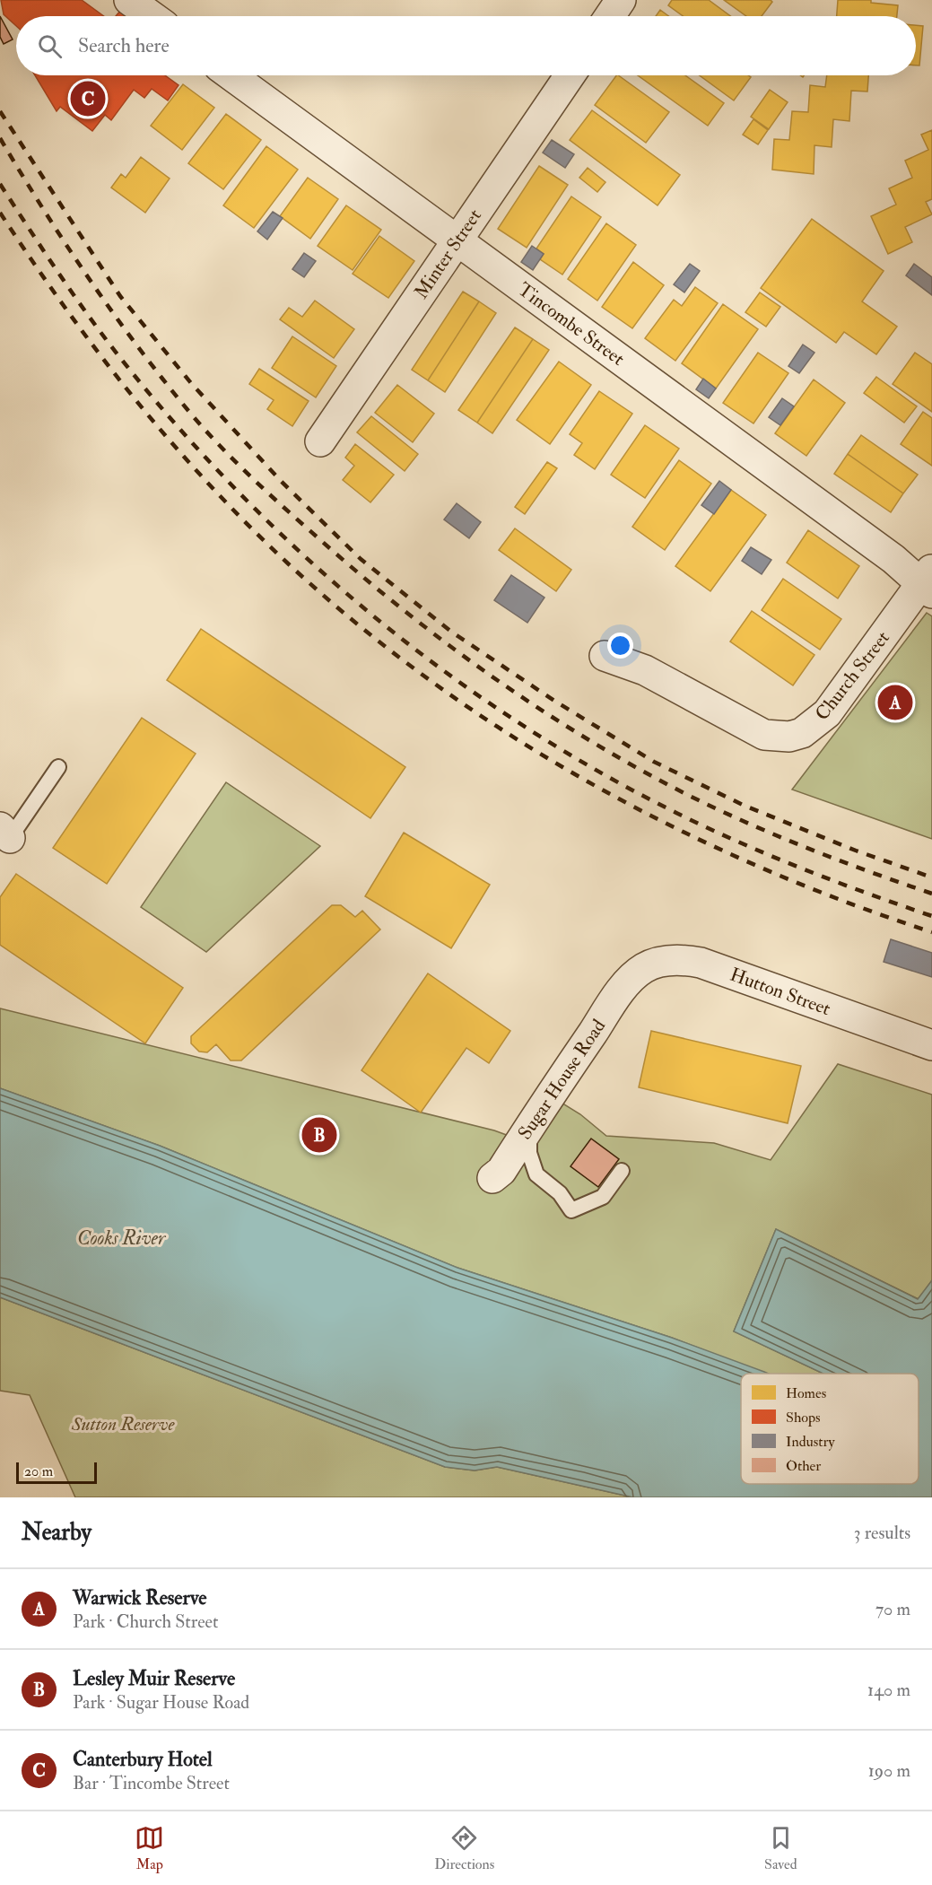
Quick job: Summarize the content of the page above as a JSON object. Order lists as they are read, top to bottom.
{
  "streets": {
    "street": [
      "Minter Street",
      "Tincombe Street",
      "Church Street",
      "Hutton Street",
      "Sugar House Road"
    ]
  },
  "crossings": [
    ["Minter Street", "Tincombe Street"],
    ["Tincombe Street", "Church Street"],
    ["Hutton Street", "Sugar House Road"]
  ],
  "water": ["Cooks River"],
  "parks": ["Sutton Reserve"],
  "legend": [
    "Homes",
    "Shops",
    "Industry",
    "Other"
  ],
  "scale_bar": "20 m",
  "page": {
    "search": "Search here",
    "pins": ["C", "A", "B"],
    "scale": "20 m",
    "heading": ["Nearby", "3 results"],
    "list": [
      {
        "mark": "A",
        "name": "Warwick Reserve",
        "note": "Park · Church Street",
        "value": "70 m"
      },
      {
        "mark": "B",
        "name": "Lesley Muir Reserve",
        "note": "Park · Sugar House Road",
        "value": "140 m"
      },
      {
        "mark": "C",
        "name": "Canterbury Hotel",
        "note": "Bar · Tincombe Street",
        "value": "190 m"
      }
    ],
    "nav": ["Map", "Directions", "Saved"]
  }
}
